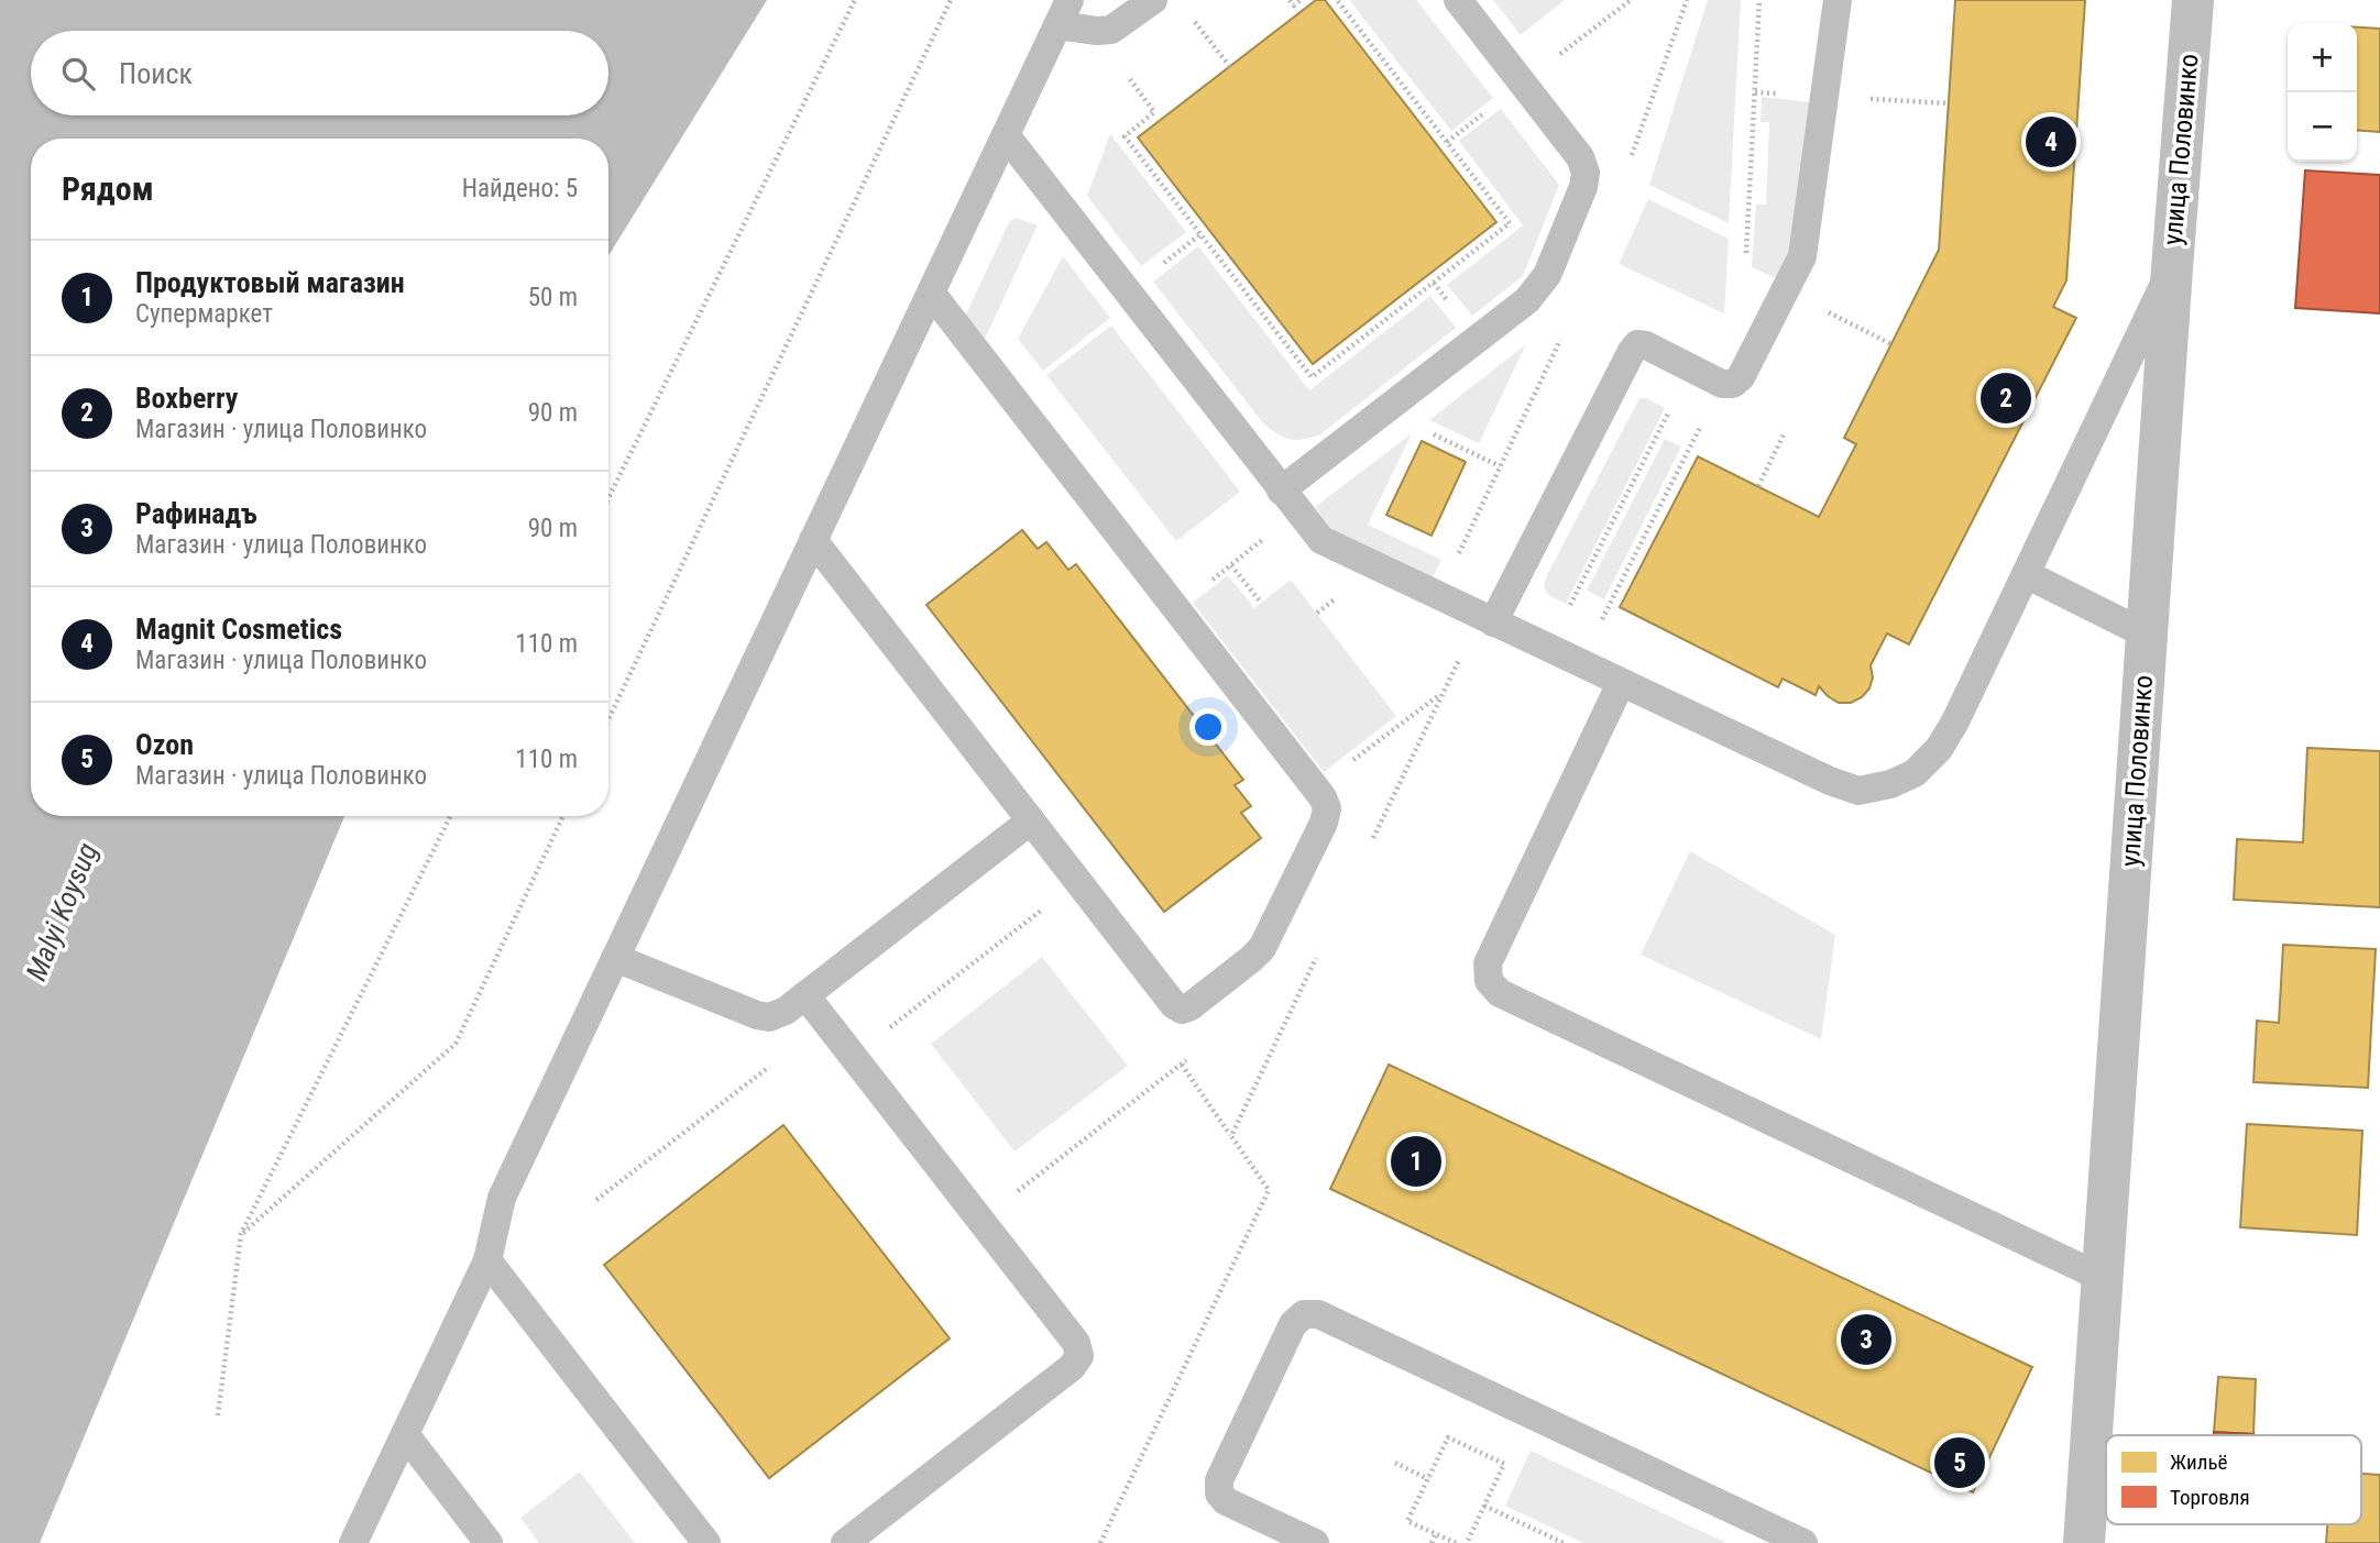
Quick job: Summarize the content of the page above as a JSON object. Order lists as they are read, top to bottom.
{
  "streets": {
    "street": ["улица Половинко"]
  },
  "water": ["Malyi Koysug"],
  "legend": ["Жильё", "Торговля"],
  "page": {
    "map_buttons": ["+", "−"],
    "search": "Поиск",
    "pins": [
      "4",
      "2",
      "1",
      "3",
      "5"
    ],
    "heading": ["Рядом", "Найдено: 5"],
    "list": [
      {
        "mark": "1",
        "name": "Продуктовый магазин",
        "note": "Супермаркет",
        "value": "50 m"
      },
      {
        "mark": "2",
        "name": "Boxberry",
        "note": "Магазин · улица Половинко",
        "value": "90 m"
      },
      {
        "mark": "3",
        "name": "Рафинадъ",
        "note": "Магазин · улица Половинко",
        "value": "90 m"
      },
      {
        "mark": "4",
        "name": "Magnit Cosmetics",
        "note": "Магазин · улица Половинко",
        "value": "110 m"
      },
      {
        "mark": "5",
        "name": "Ozon",
        "note": "Магазин · улица Половинко",
        "value": "110 m"
      }
    ]
  }
}
